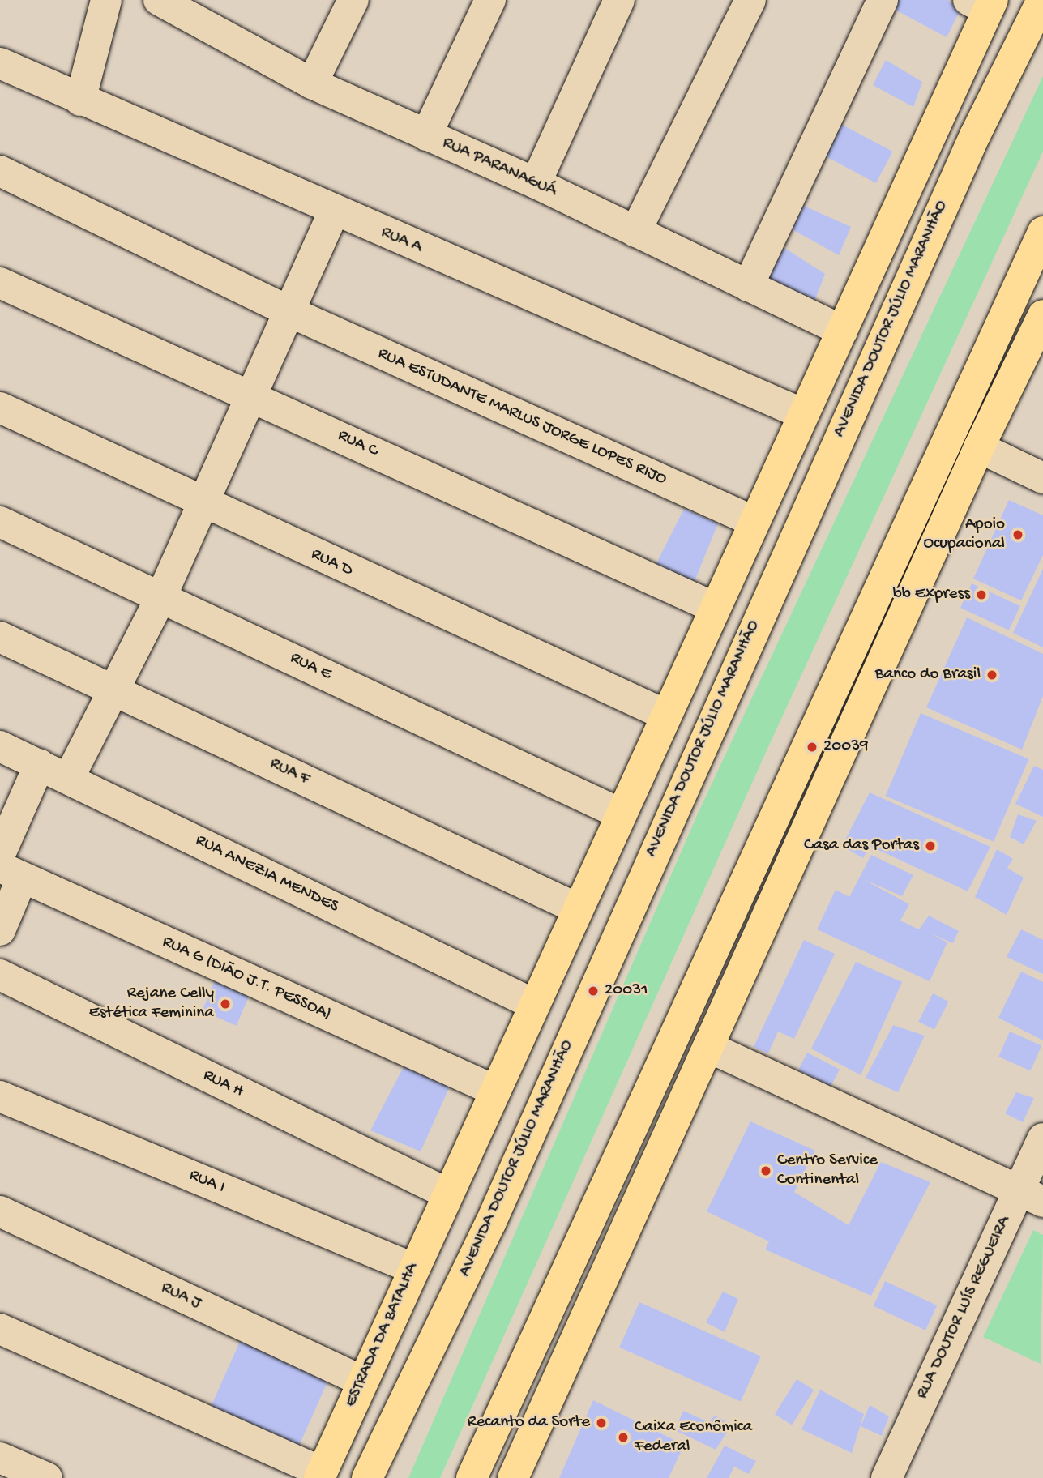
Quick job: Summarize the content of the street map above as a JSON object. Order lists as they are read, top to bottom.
{
  "streets": {
    "main road": ["AVENIDA DOUTOR JÚLIO MARANHÃO", "ESTRADA DA BATALHA"],
    "street": [
      "RUA PARANAGUÁ",
      "RUA A",
      "RUA ESTUDANTE MARLUS JORGE LOPES RIJO",
      "RUA C",
      "RUA D",
      "RUA E",
      "RUA F",
      "RUA ANEZIA MENDES",
      "RUA G (DIÃO J.T. PESSOA)",
      "RUA H",
      "RUA I",
      "RUA J",
      "RUA DOUTOR LUÍS REGUEIRA"
    ]
  },
  "crossings": [
    ["RUA H", "ESTRADA DA BATALHA"],
    ["RUA I", "ESTRADA DA BATALHA"],
    ["RUA J", "ESTRADA DA BATALHA"]
  ],
  "places": [
    "Apoio Ocupacional",
    "bb Express",
    "Banco do Brasil",
    "20039",
    "Casa das Portas",
    "20031",
    "Rejane Celly Estética Feminina",
    "Centro Service Continental",
    "Recanto da Sorte",
    "Caixa Econômica Federal"
  ]
}
